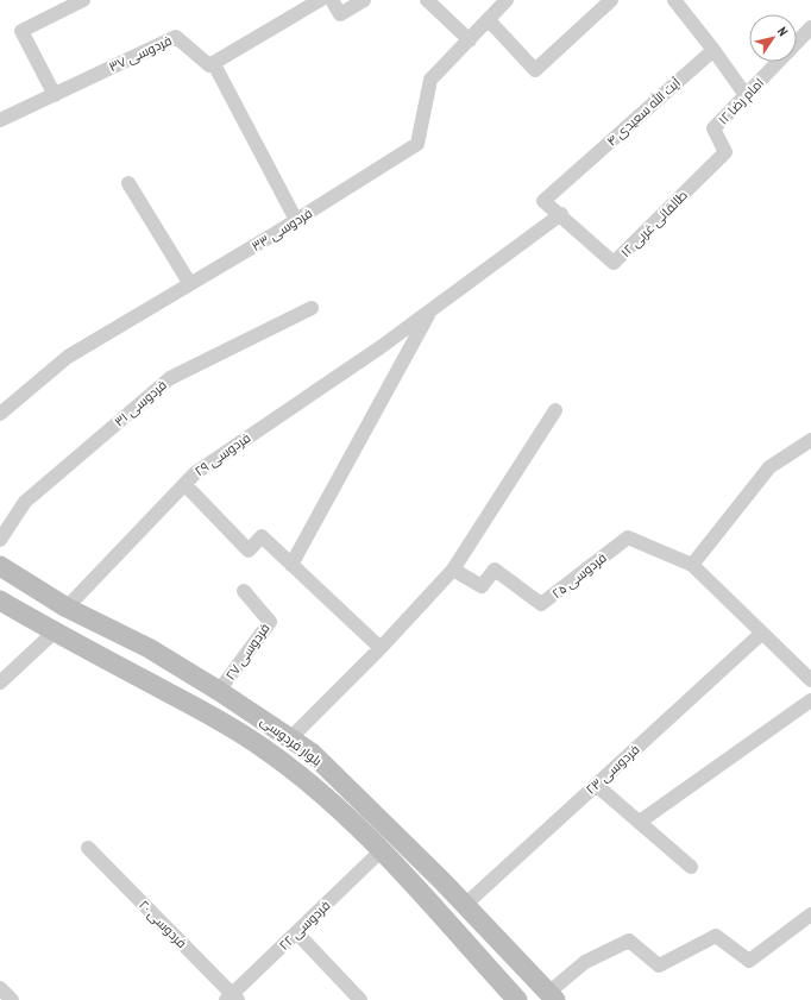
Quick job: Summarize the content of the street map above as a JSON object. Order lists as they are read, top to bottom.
{
  "streets": {
    "main road": ["بلوار فردوسی"],
    "street": [
      "فردوسی ۳۷",
      "امام رضا ۱۲",
      "آیت الله سعیدی ۴",
      "طالقانی غربی ۱۲",
      "فردوسی ۳۳",
      "فردوسی ۳۱",
      "فردوسی ۲۹",
      "فردوسی ۲۵",
      "فردوسی ۲۷",
      "فردوسی ۲۳",
      "فردوسی ۲۰",
      "فردوسی ۲۲"
    ]
  },
  "crossings": [
    ["امام رضا ۱۲", "طالقانی غربی ۱۲"],
    ["آیت الله سعیدی ۴", "طالقانی غربی ۱۲"],
    ["آیت الله سعیدی ۴", "فردوسی ۲۹"],
    ["طالقانی غربی ۱۲", "فردوسی ۲۹"],
    ["فردوسی ۲۹", "بلوار فردوسی"],
    ["فردوسی ۲۷", "بلوار فردوسی"],
    ["بلوار فردوسی", "فردوسی ۲۳"],
    ["بلوار فردوسی", "فردوسی ۲۲"],
    ["فردوسی ۲۰", "فردوسی ۲۲"]
  ],
  "north": "top right"
}
